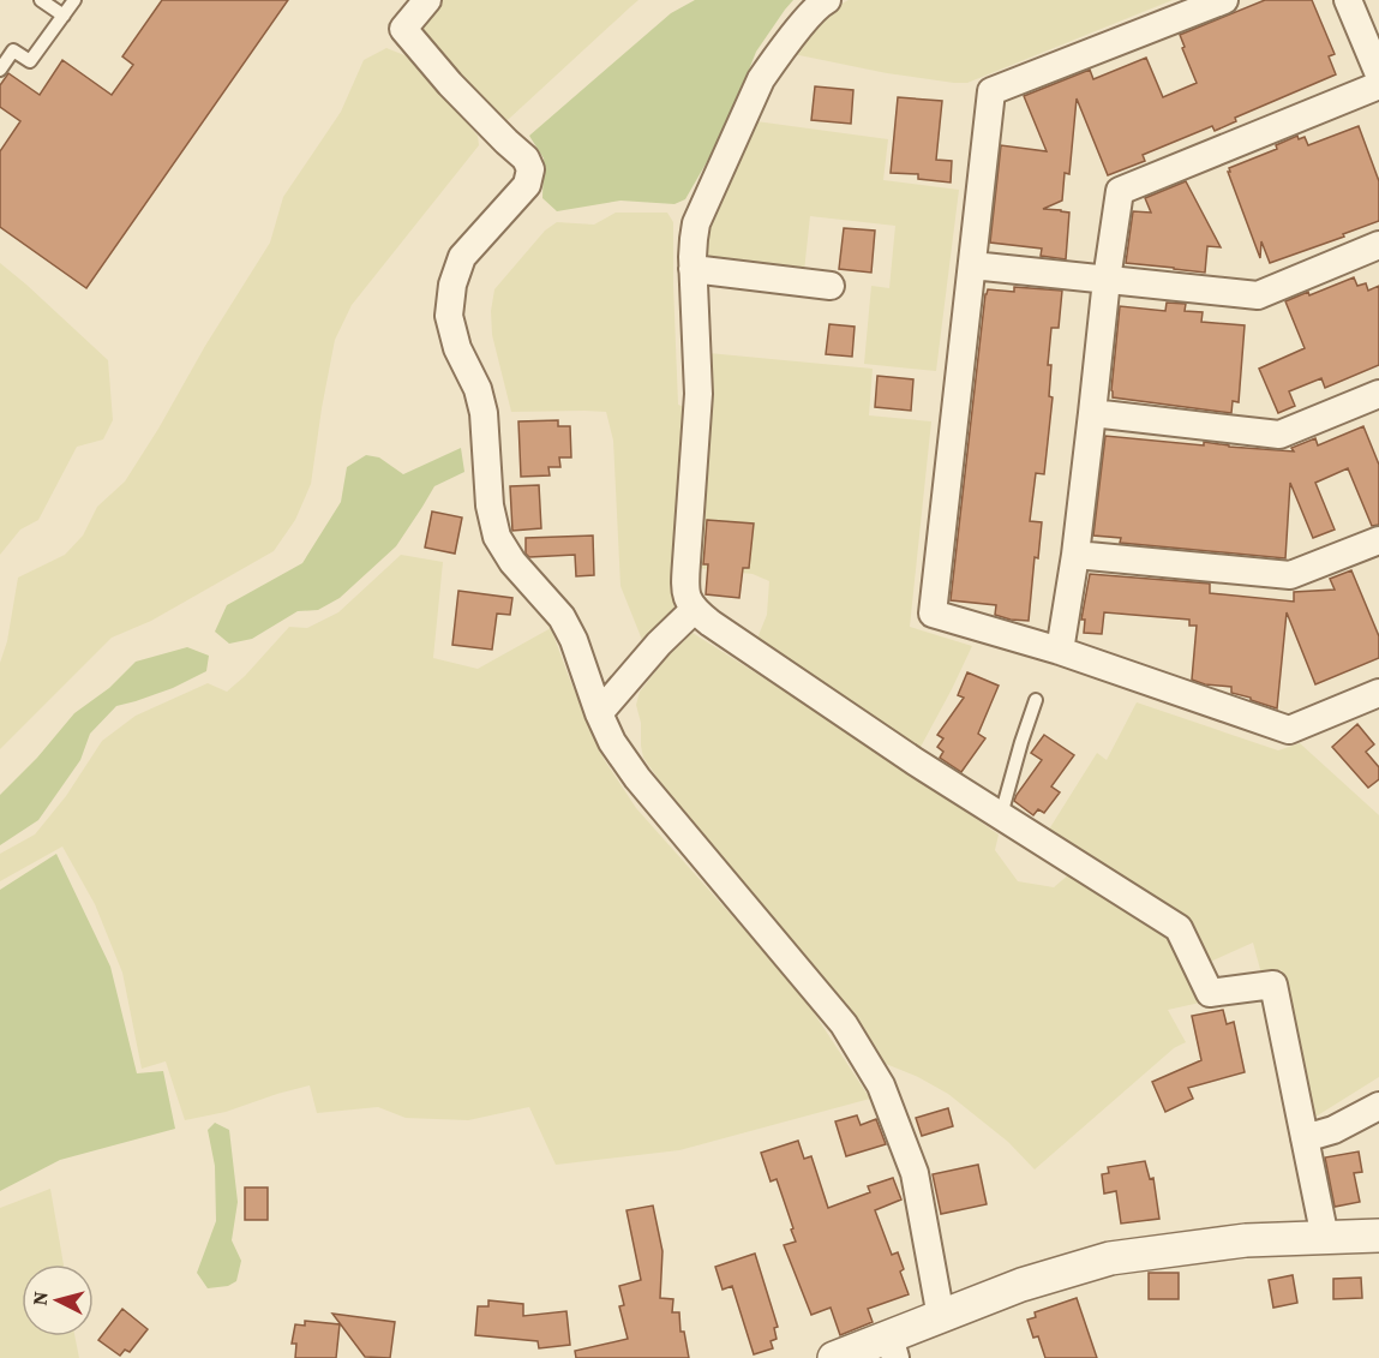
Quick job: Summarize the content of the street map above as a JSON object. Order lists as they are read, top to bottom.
{
  "north": "left"
}
